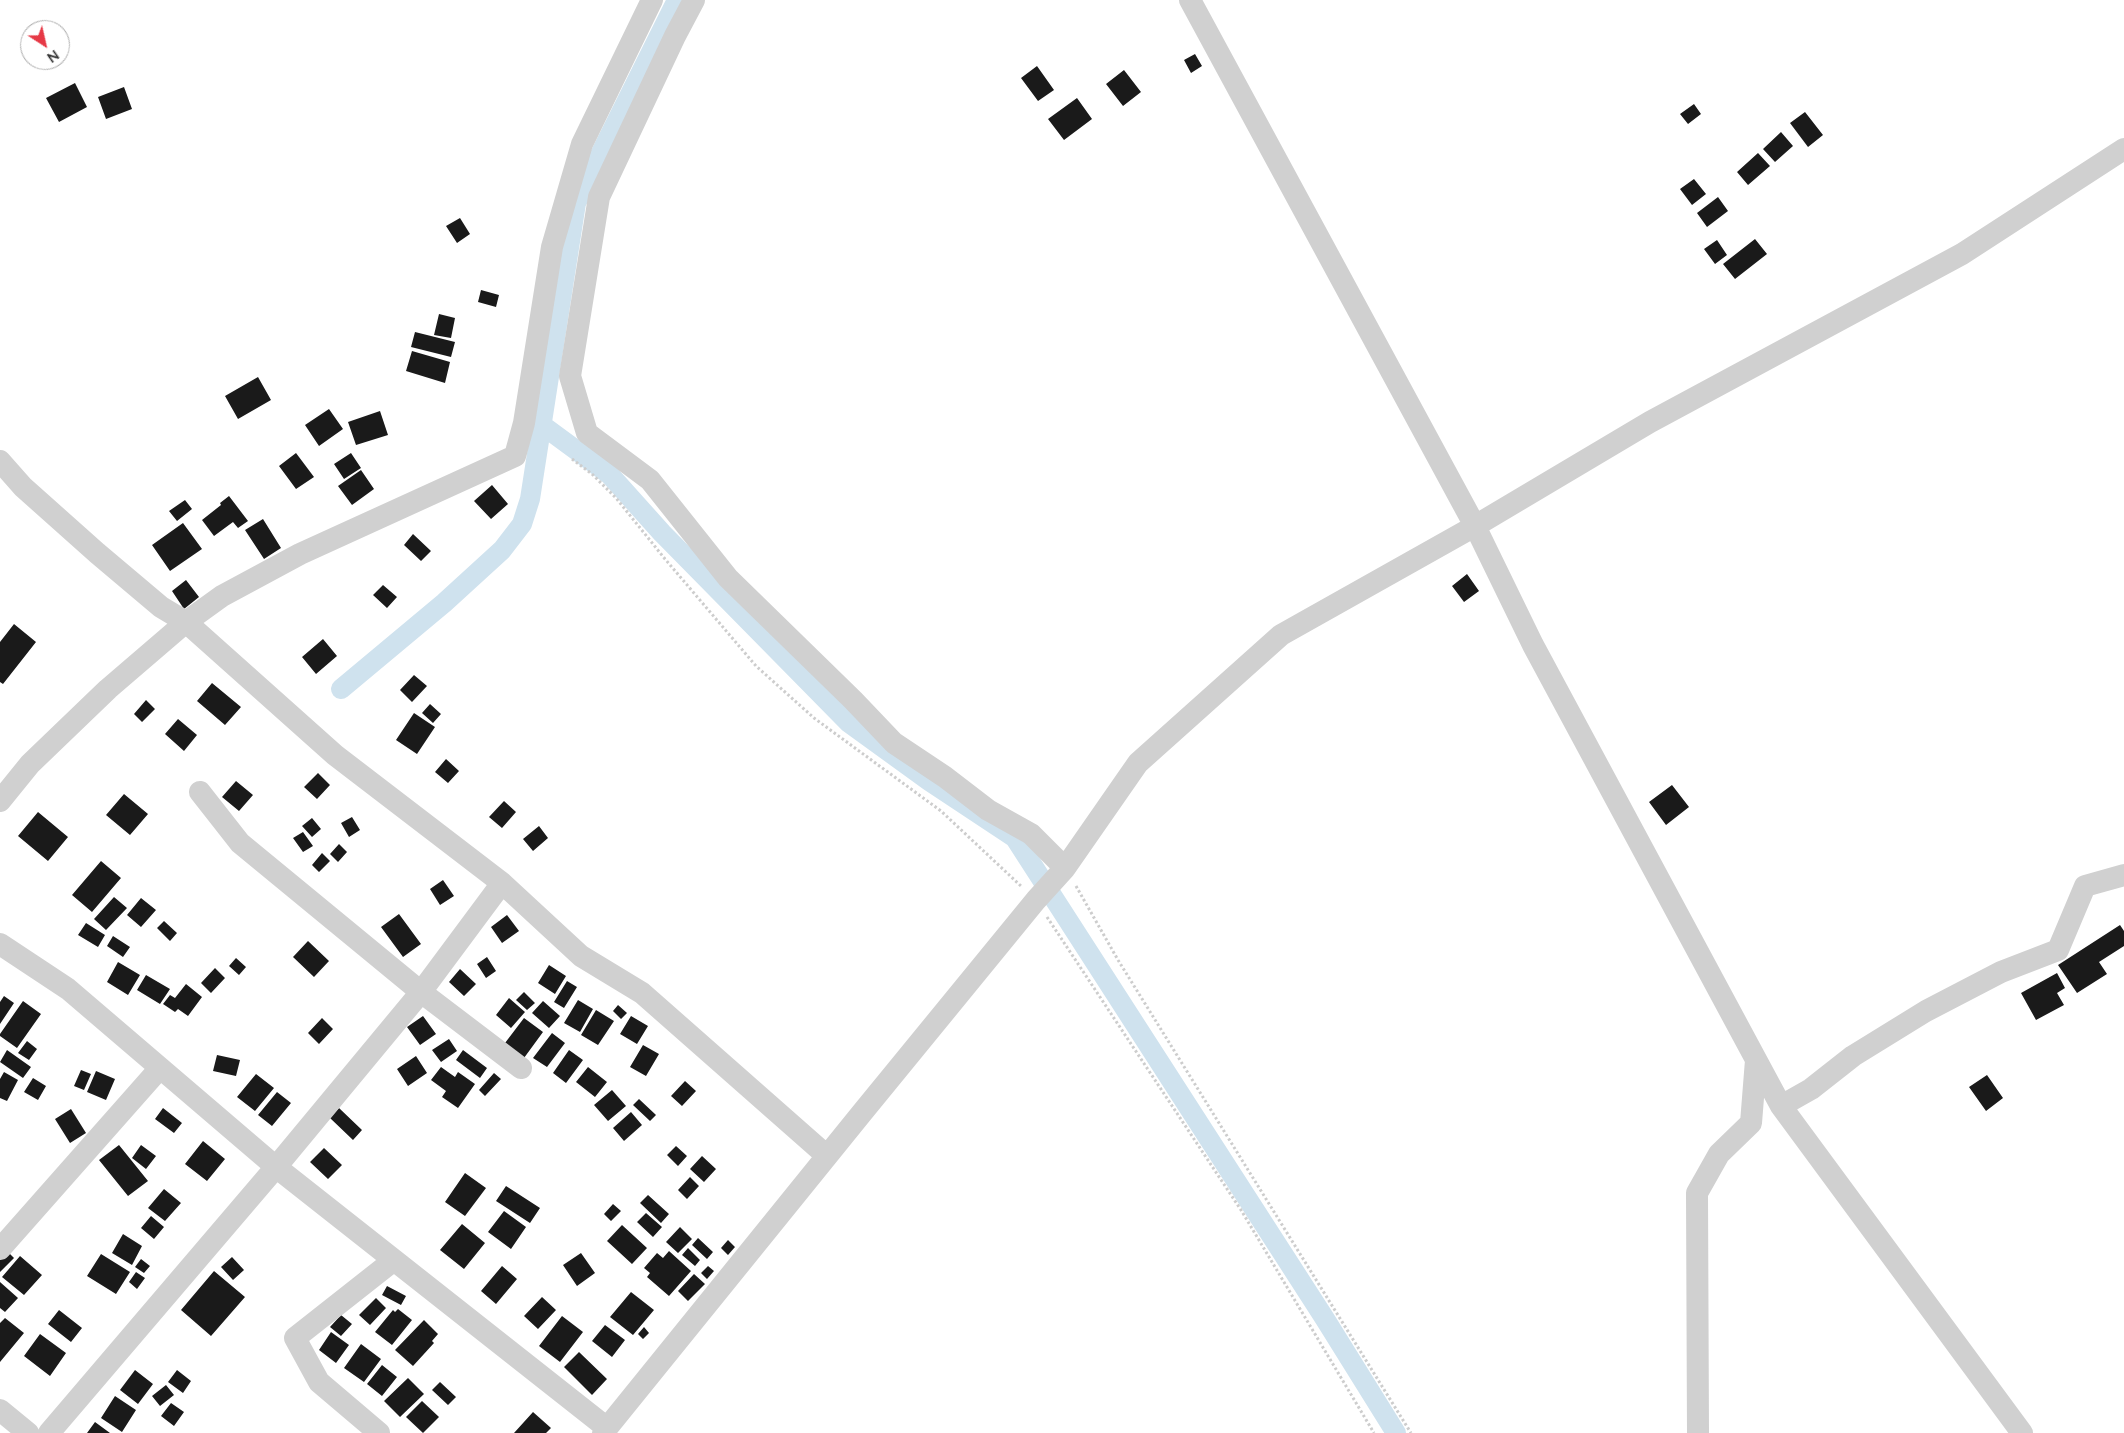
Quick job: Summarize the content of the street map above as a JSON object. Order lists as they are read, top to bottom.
{
  "north": "bottom right"
}
